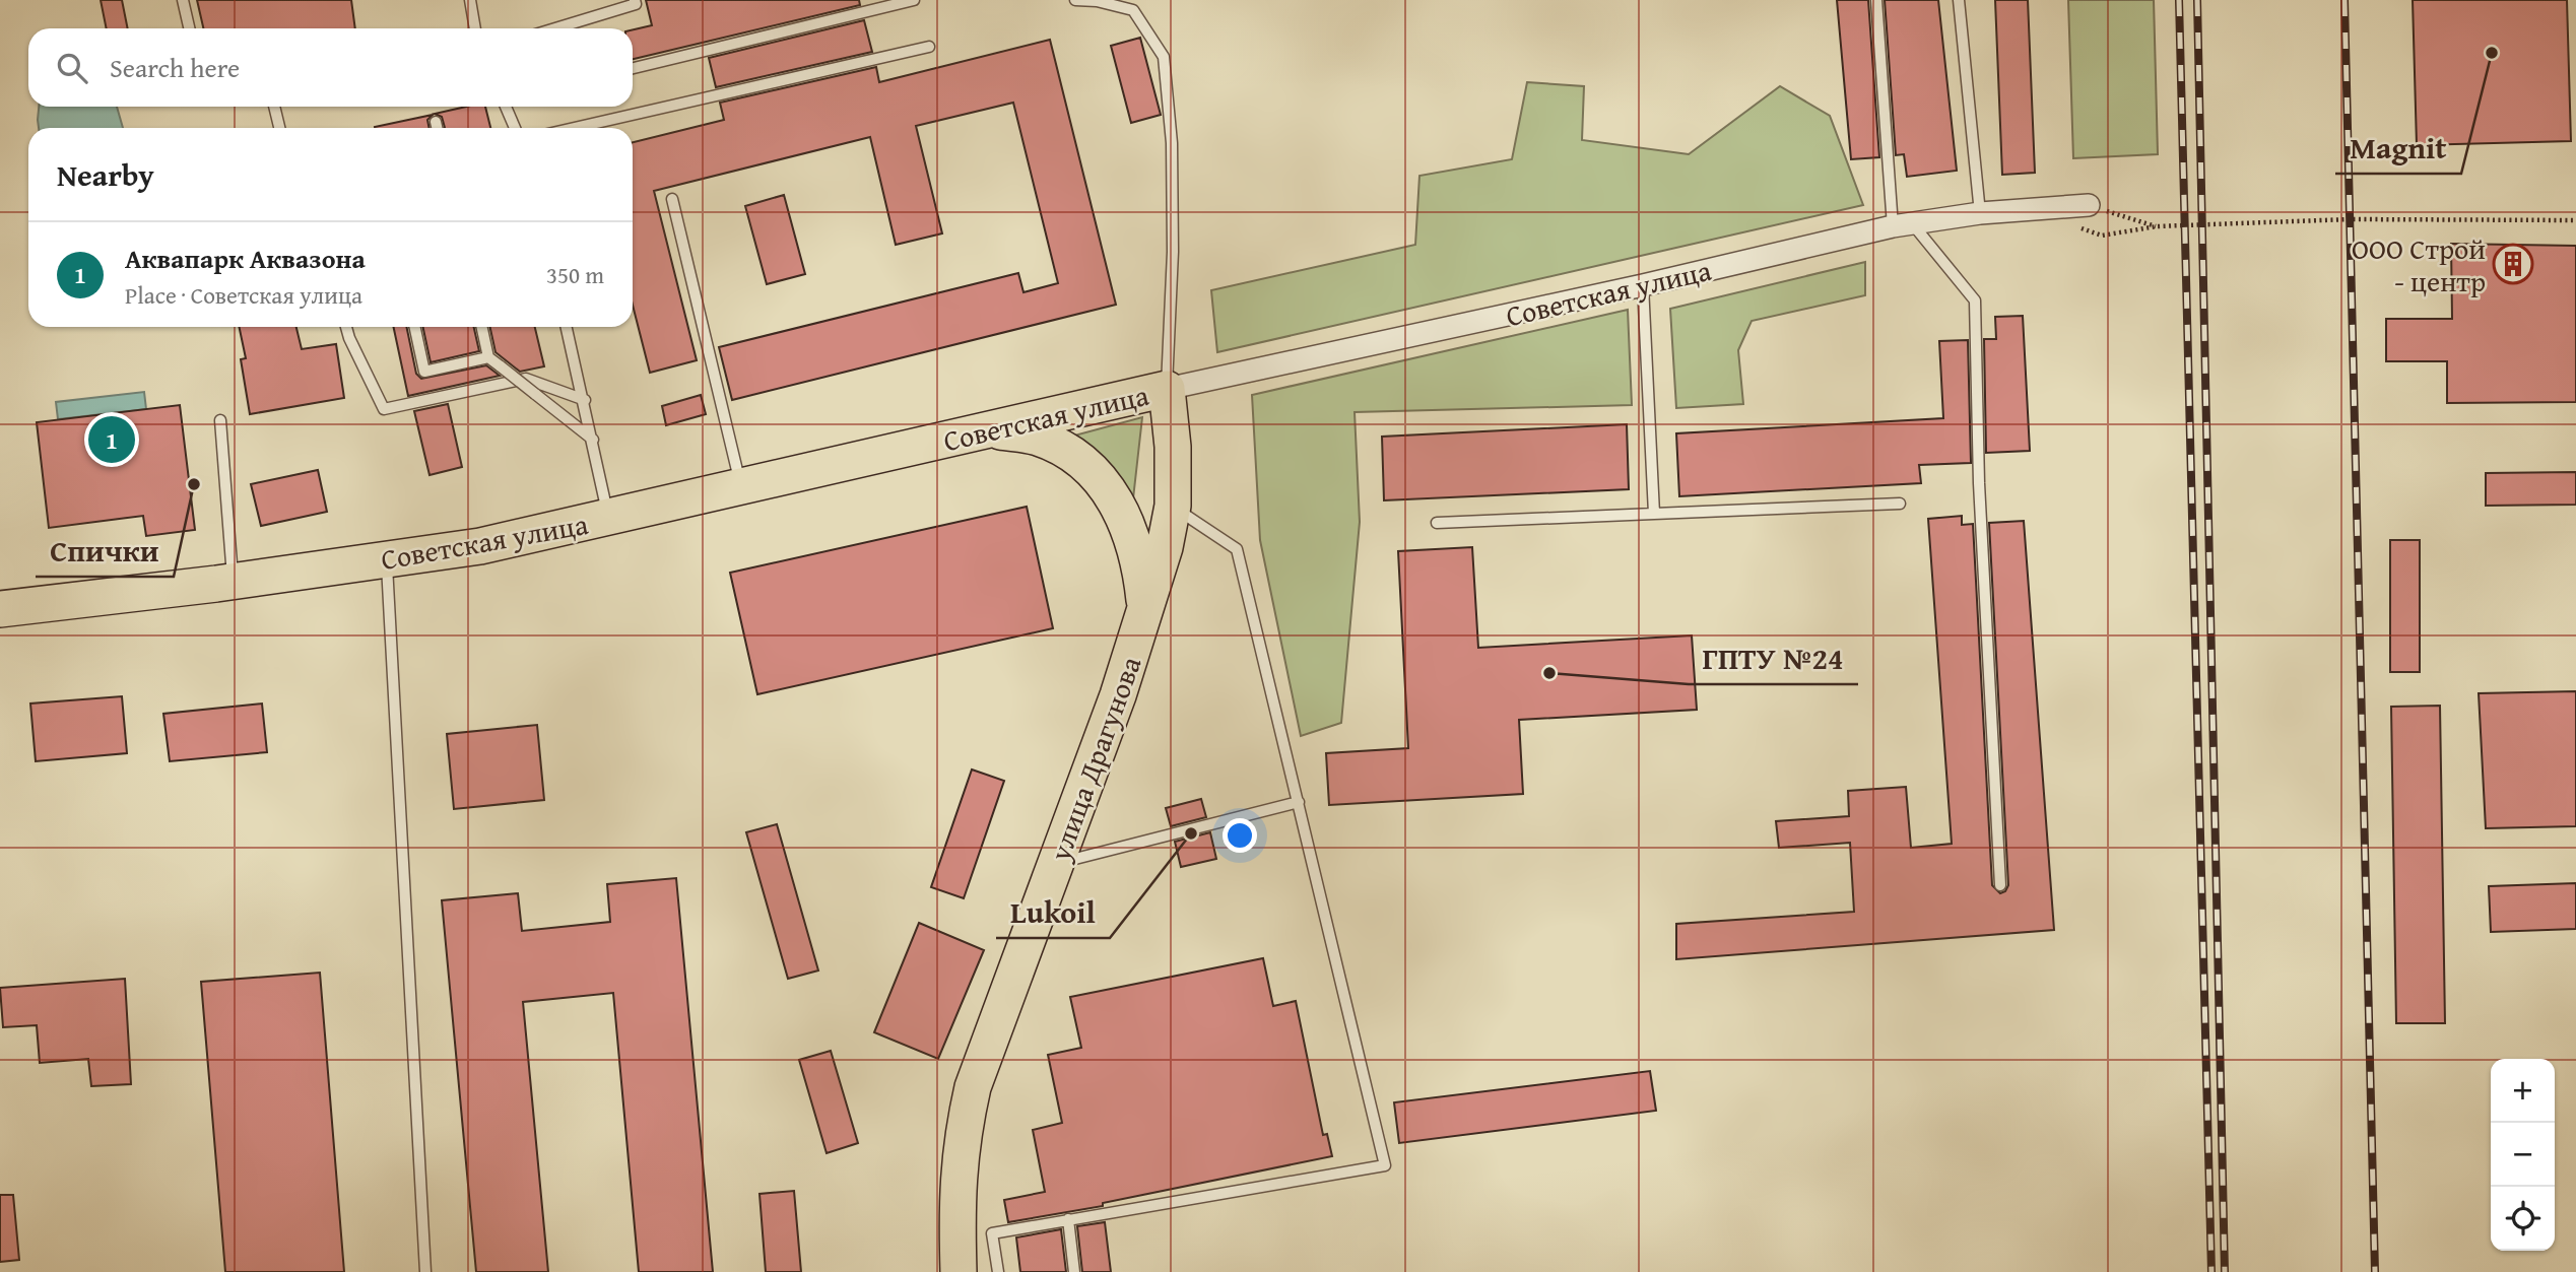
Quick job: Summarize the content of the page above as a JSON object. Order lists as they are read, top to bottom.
{
  "streets": {
    "main road": ["Советская улица", "улица Драгунова"]
  },
  "crossings": [
    ["Советская улица", "улица Драгунова"]
  ],
  "places": {
    "other": [
      "Magnit",
      "Спички",
      "ГПТУ №24",
      "Lukoil"
    ],
    "building": ["ООО Строй - центр"]
  },
  "page": {
    "search": "Search here",
    "heading": "Nearby",
    "list": [
      {
        "mark": "1",
        "name": "Аквапарк Аквазона",
        "note": "Place · Советская улица",
        "value": "350 m"
      }
    ],
    "pins": "1",
    "map_buttons": ["+", "−"]
  }
}
